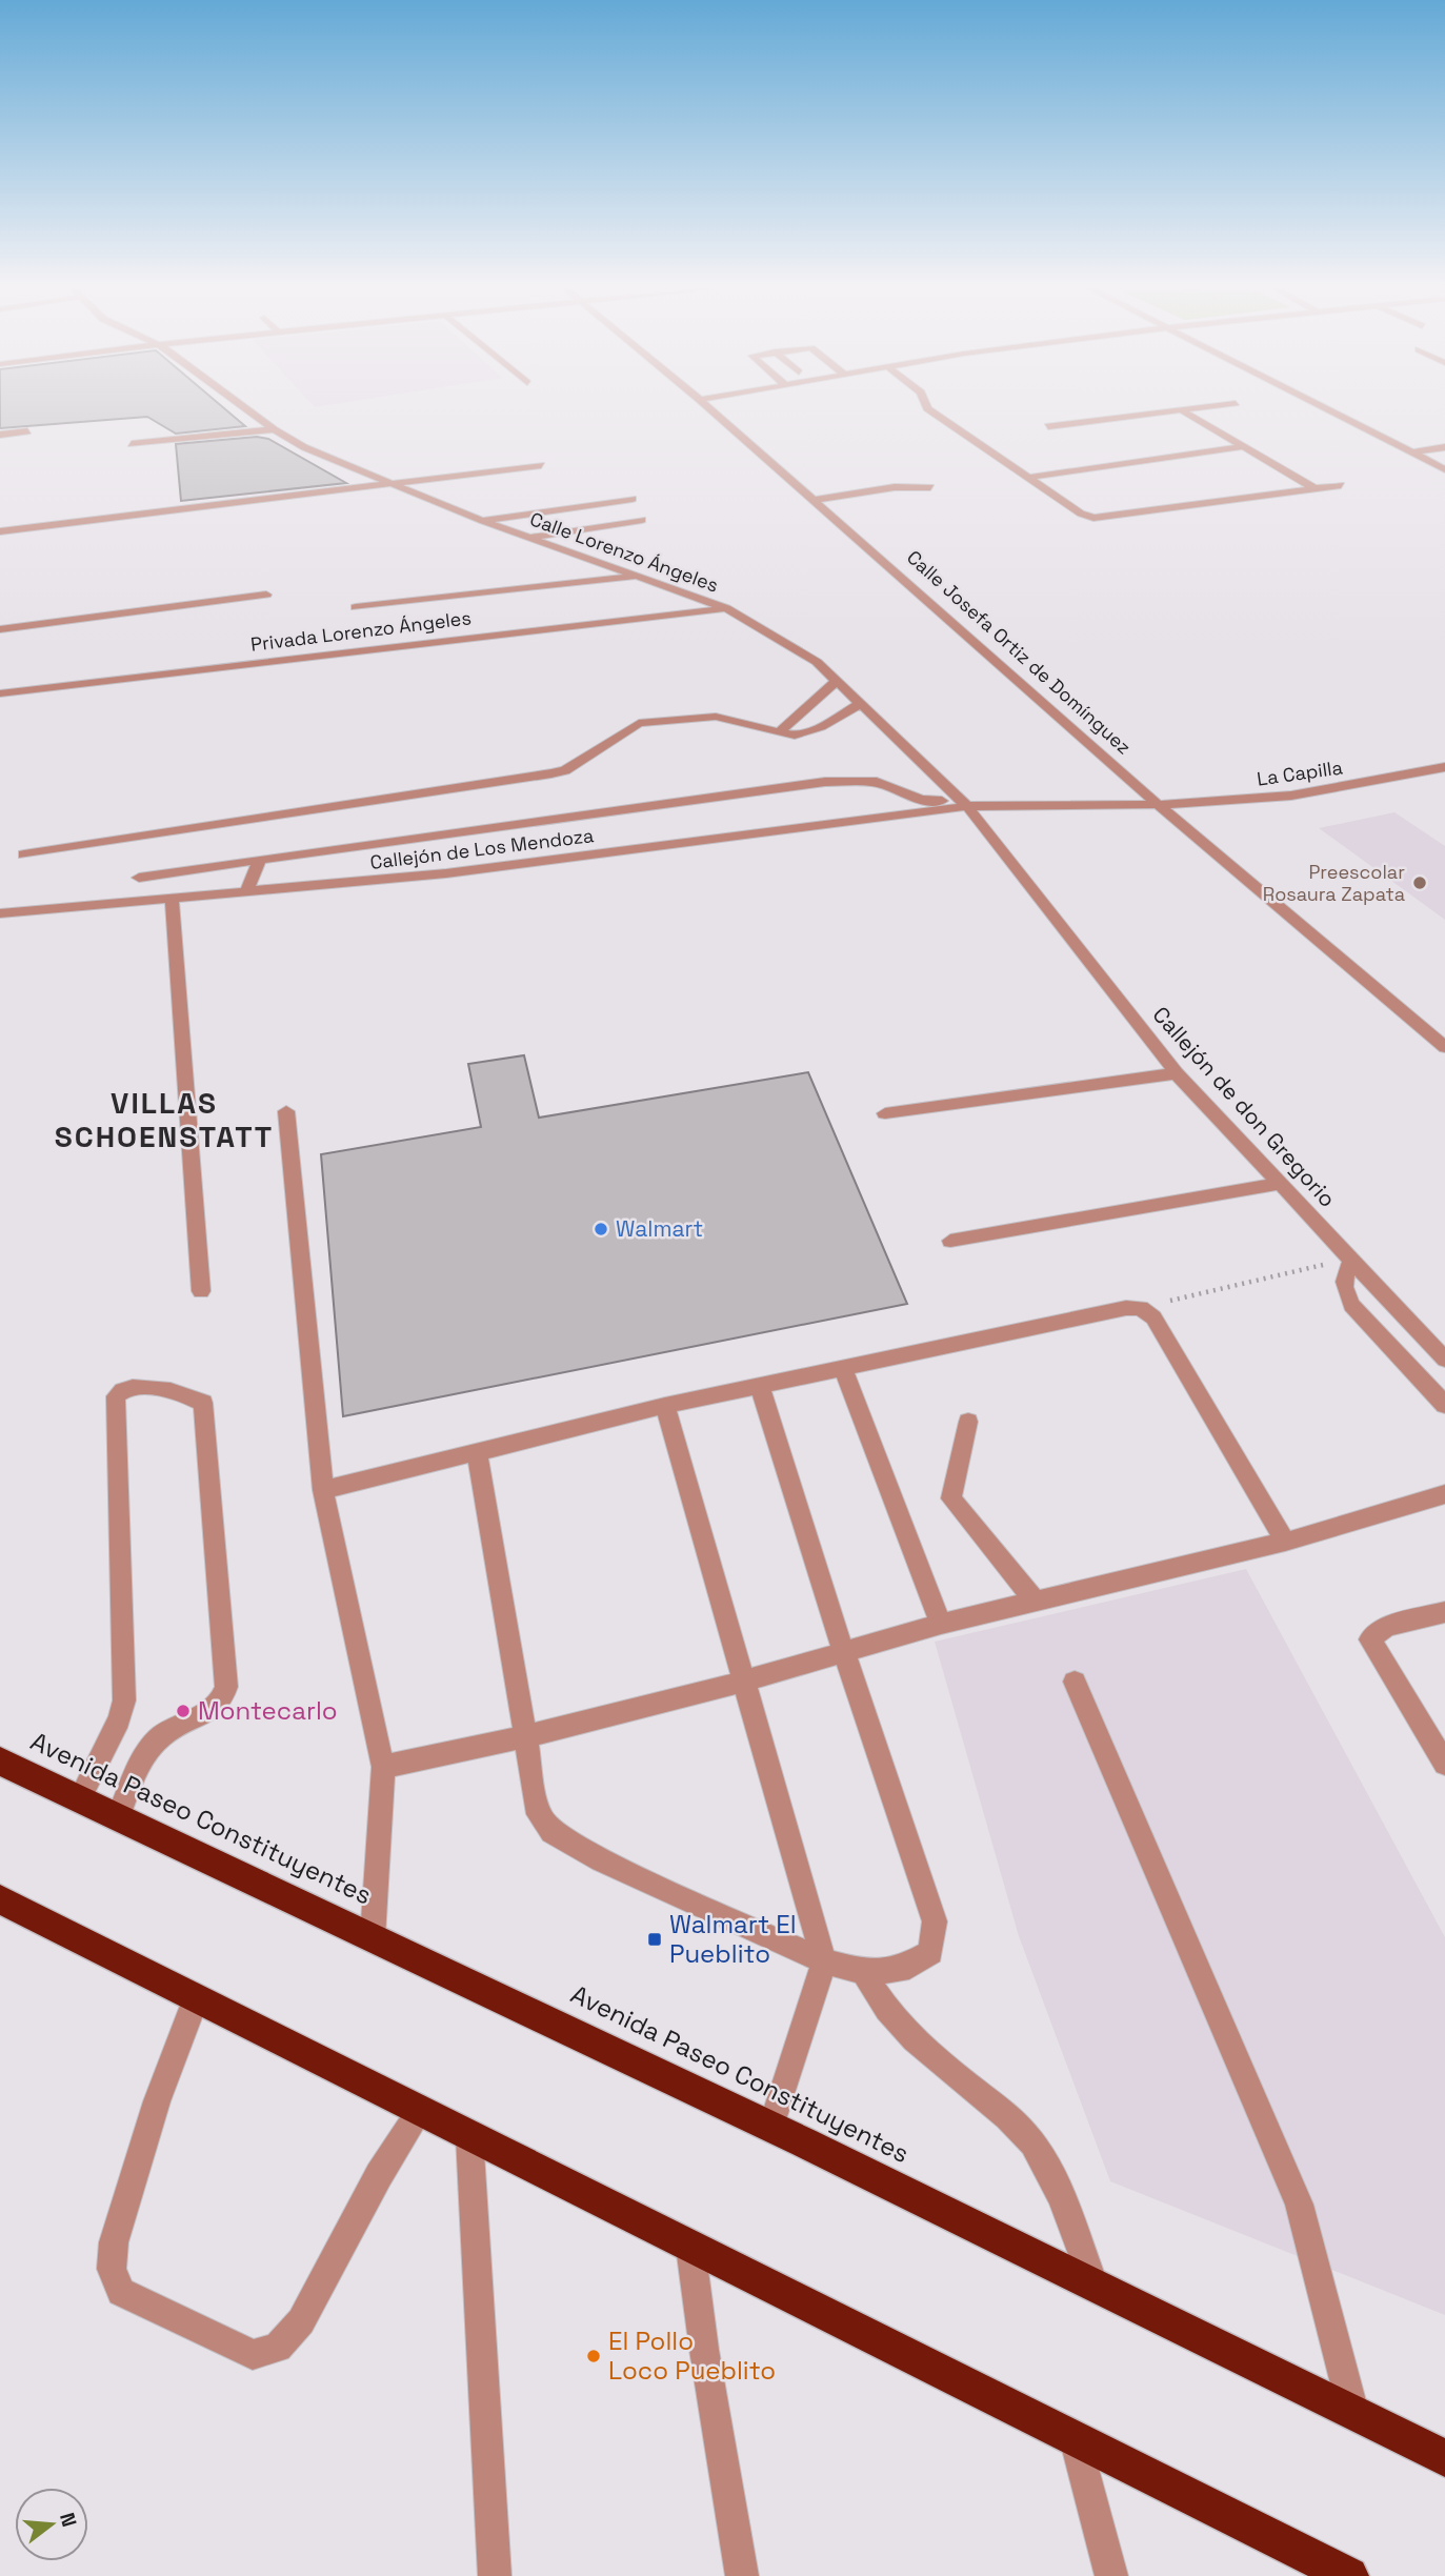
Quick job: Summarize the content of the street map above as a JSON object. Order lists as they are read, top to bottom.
{
  "streets": {
    "highway": ["Avenida Paseo Constituyentes"],
    "street": [
      "Calle Lorenzo Ángeles",
      "Privada Lorenzo Ángeles",
      "Calle Josefa Ortiz de Domínguez",
      "La Capilla",
      "Callejón de Los Mendoza",
      "Callejón de don Gregorio"
    ]
  },
  "crossings": [
    ["Calle Lorenzo Ángeles", "Privada Lorenzo Ángeles"],
    ["Calle Lorenzo Ángeles", "Callejón de Los Mendoza"],
    ["Calle Lorenzo Ángeles", "Callejón de don Gregorio"],
    ["Calle Josefa Ortiz de Domínguez", "La Capilla"],
    ["Callejón de Los Mendoza", "Callejón de don Gregorio"]
  ],
  "districts": ["VILLAS SCHOENSTATT"],
  "places": {
    "other": [
      "Preescolar Rosaura Zapata",
      "Walmart",
      "Montecarlo",
      "El Pollo Loco Pueblito"
    ],
    "transit": ["Walmart El Pueblito"]
  },
  "north": "right"
}
